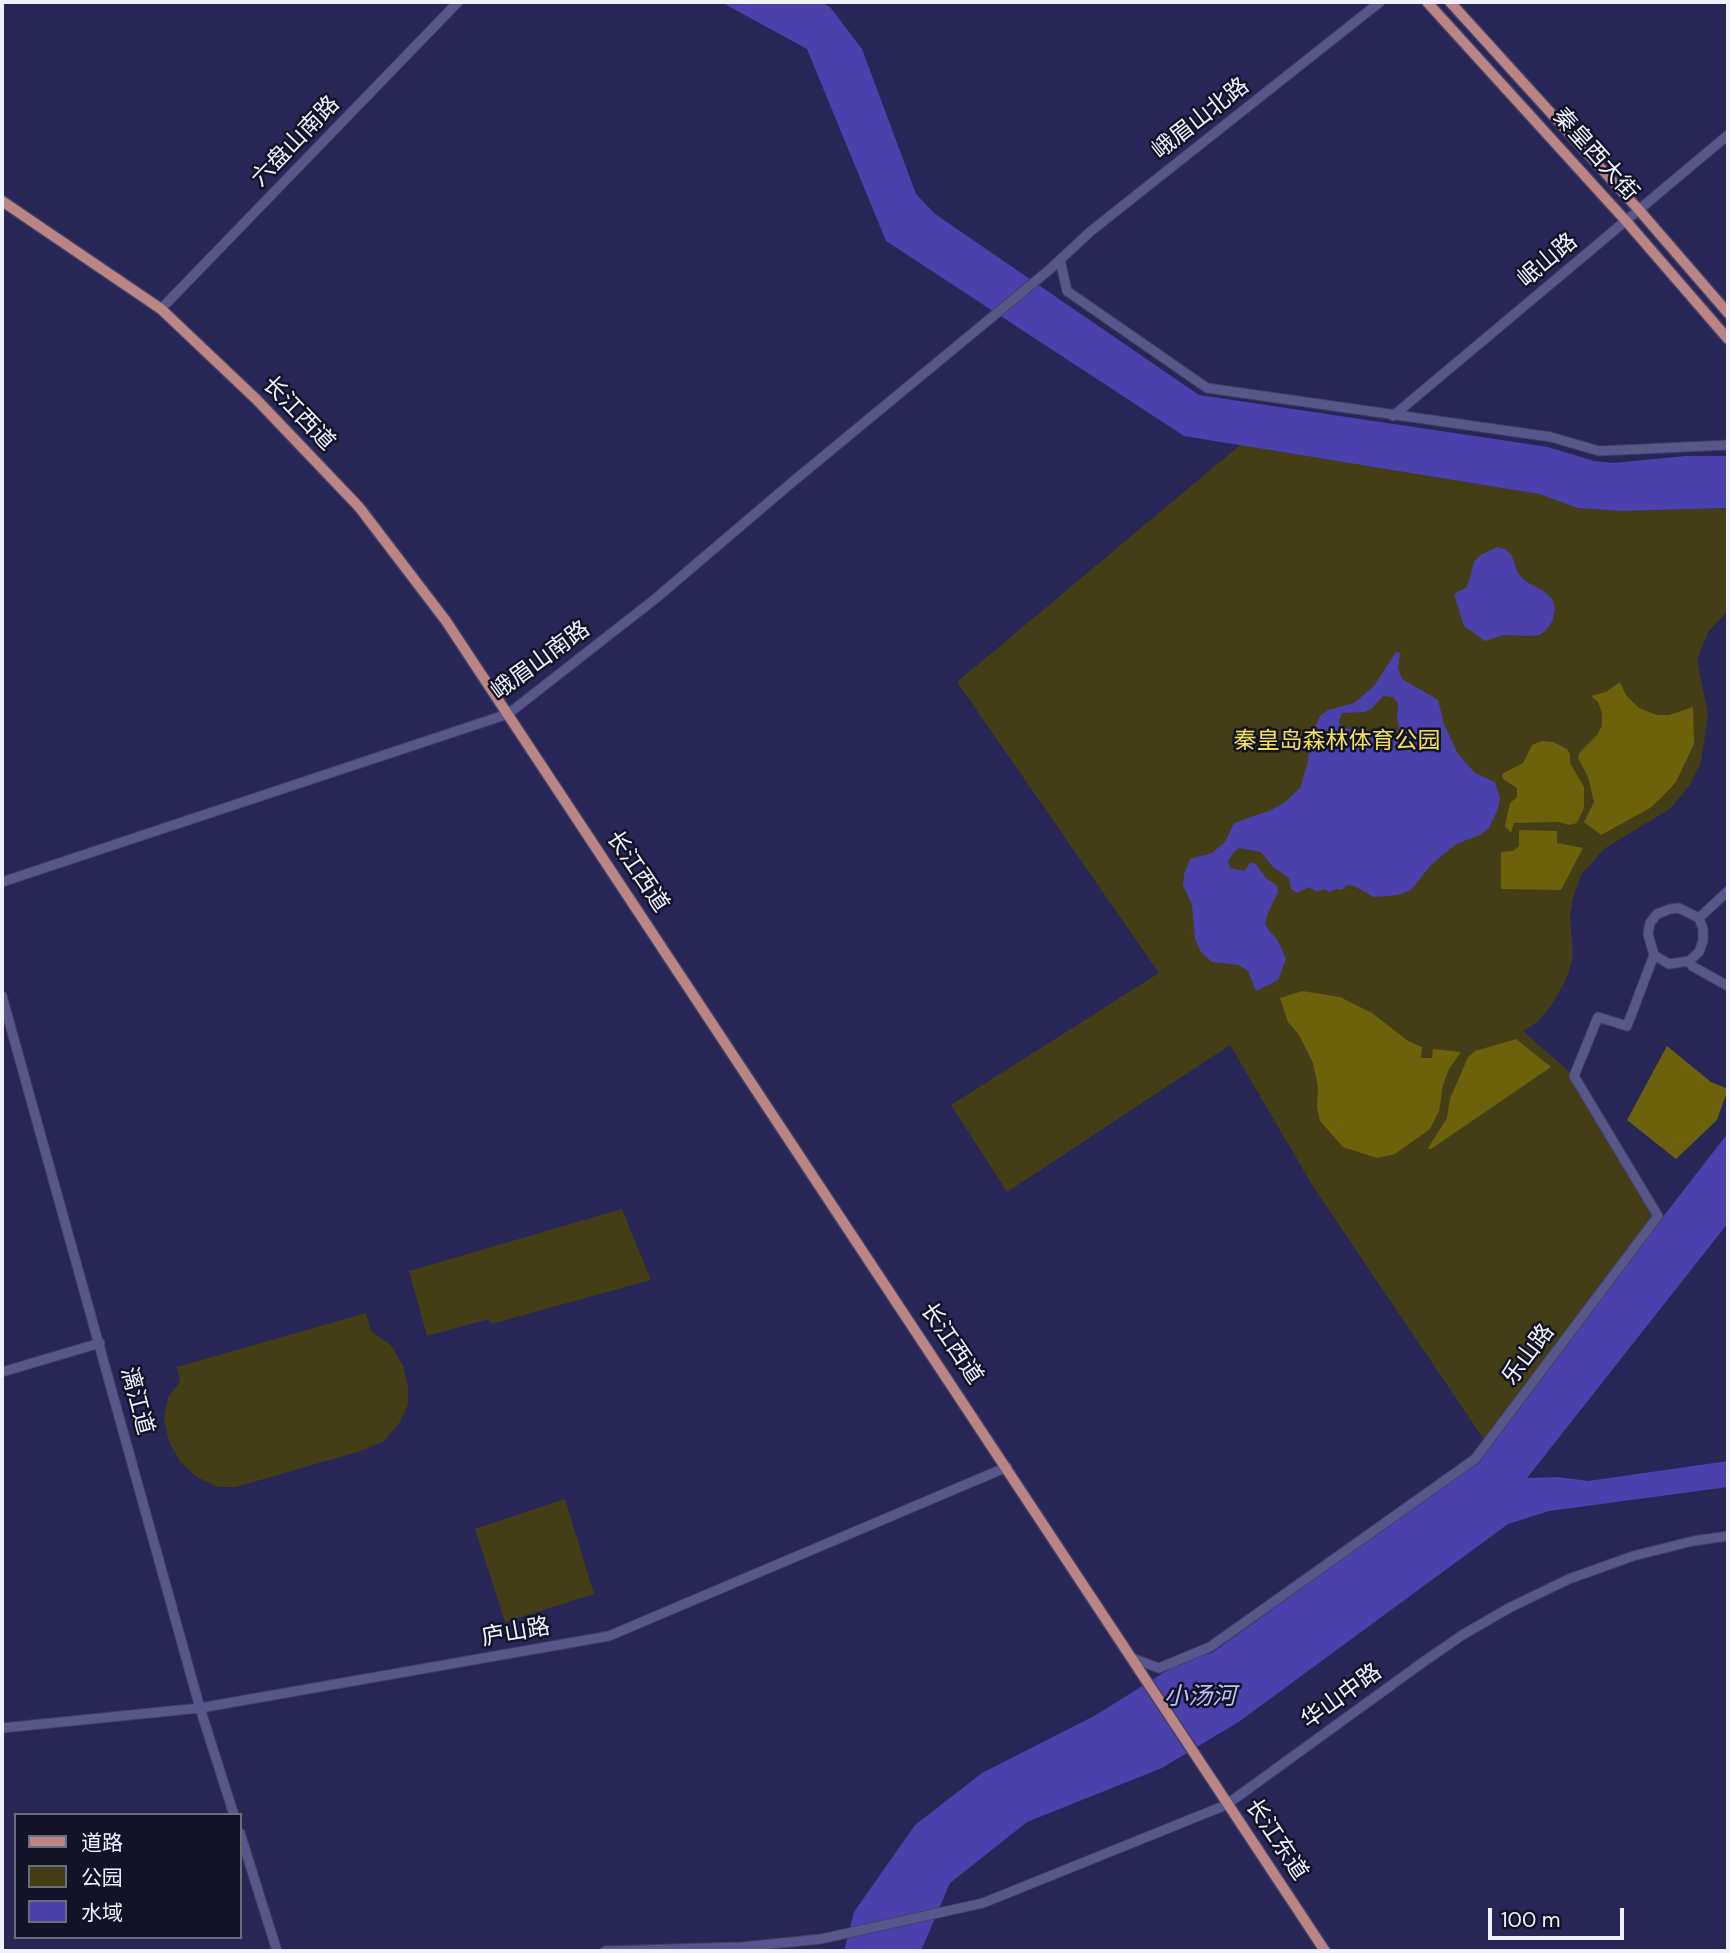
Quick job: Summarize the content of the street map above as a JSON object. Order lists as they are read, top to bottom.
{
  "streets": {
    "main road": ["秦皇西大街", "长江西道", "长江东道"],
    "street": [
      "峨眉山北路",
      "六盘山南路",
      "岷山路",
      "峨眉山南路",
      "乐山路",
      "漓江道",
      "庐山路",
      "华山中路"
    ]
  },
  "crossings": [
    ["峨眉山北路", "峨眉山南路"],
    ["六盘山南路", "长江西道"],
    ["秦皇西大街", "岷山路"],
    ["长江西道", "峨眉山南路"],
    ["长江西道", "乐山路"],
    ["长江西道", "庐山路"],
    ["长江西道", "长江东道"],
    ["乐山路", "长江东道"],
    ["漓江道", "庐山路"],
    ["华山中路", "长江东道"]
  ],
  "water": ["小汤河"],
  "parks": ["秦皇岛森林体育公园"],
  "legend": ["道路", "公园", "水域"],
  "scale_bar": "100 m"
}
